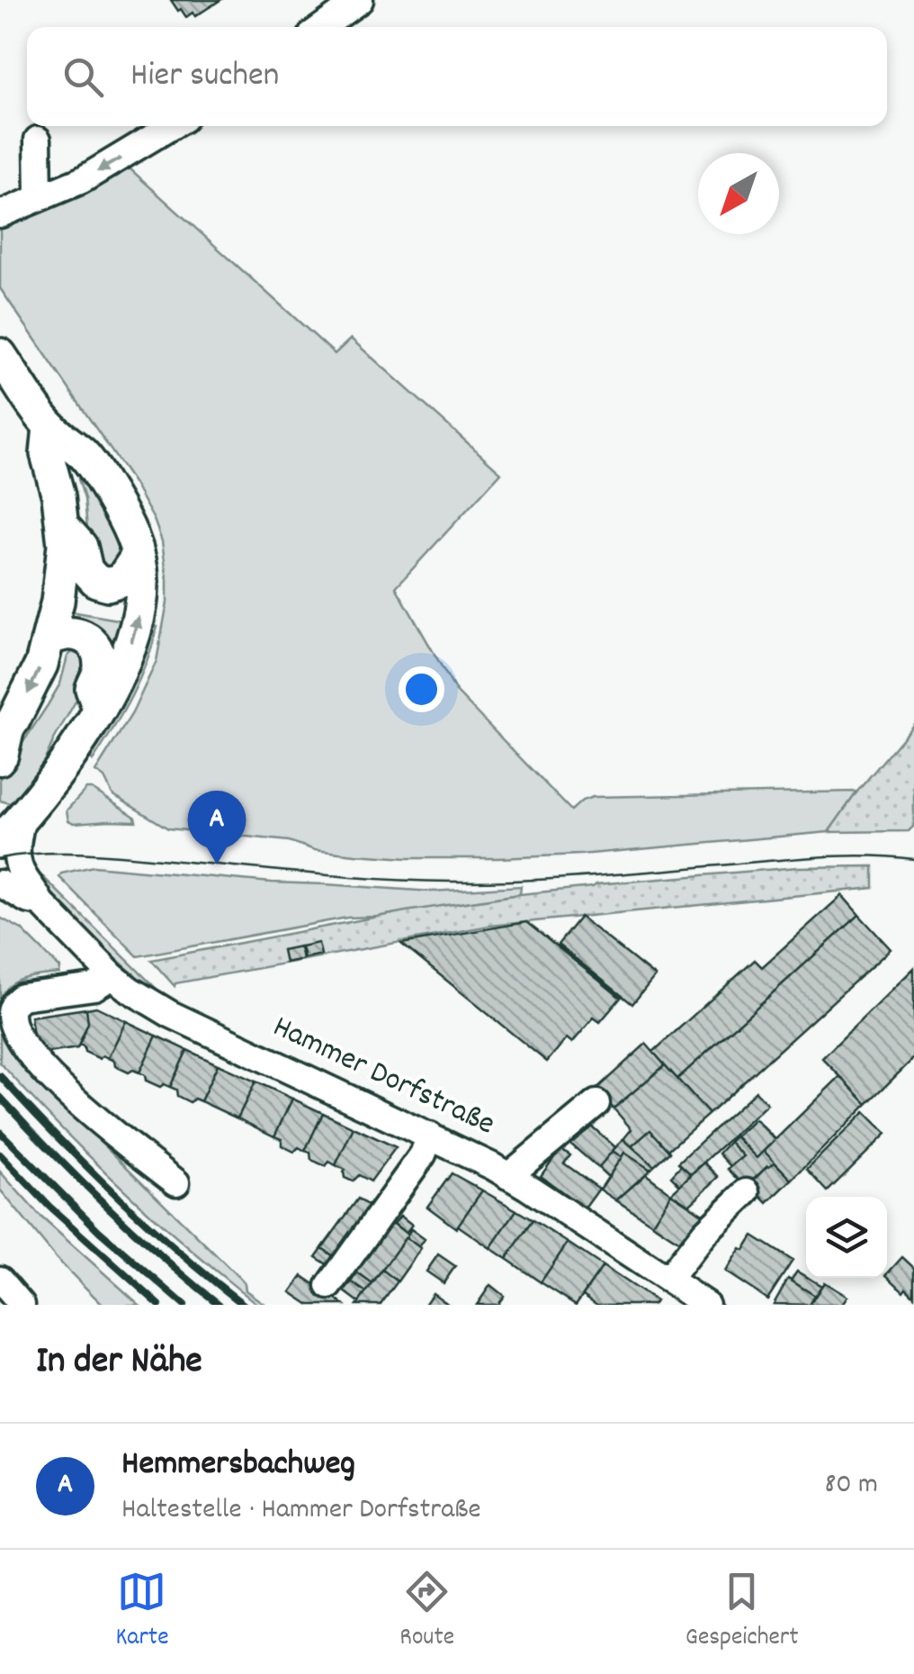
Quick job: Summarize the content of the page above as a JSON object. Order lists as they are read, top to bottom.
{
  "streets": {
    "street": ["Hammer Dorfstraße"]
  },
  "north": "bottom left",
  "page": {
    "search": "Hier suchen",
    "pins": "A",
    "heading": "In der Nähe",
    "list": [
      {
        "mark": "A",
        "name": "Hemmersbachweg",
        "note": "Haltestelle · Hammer Dorfstraße",
        "value": "80 m"
      }
    ],
    "nav": ["Karte", "Route", "Gespeichert"]
  }
}
